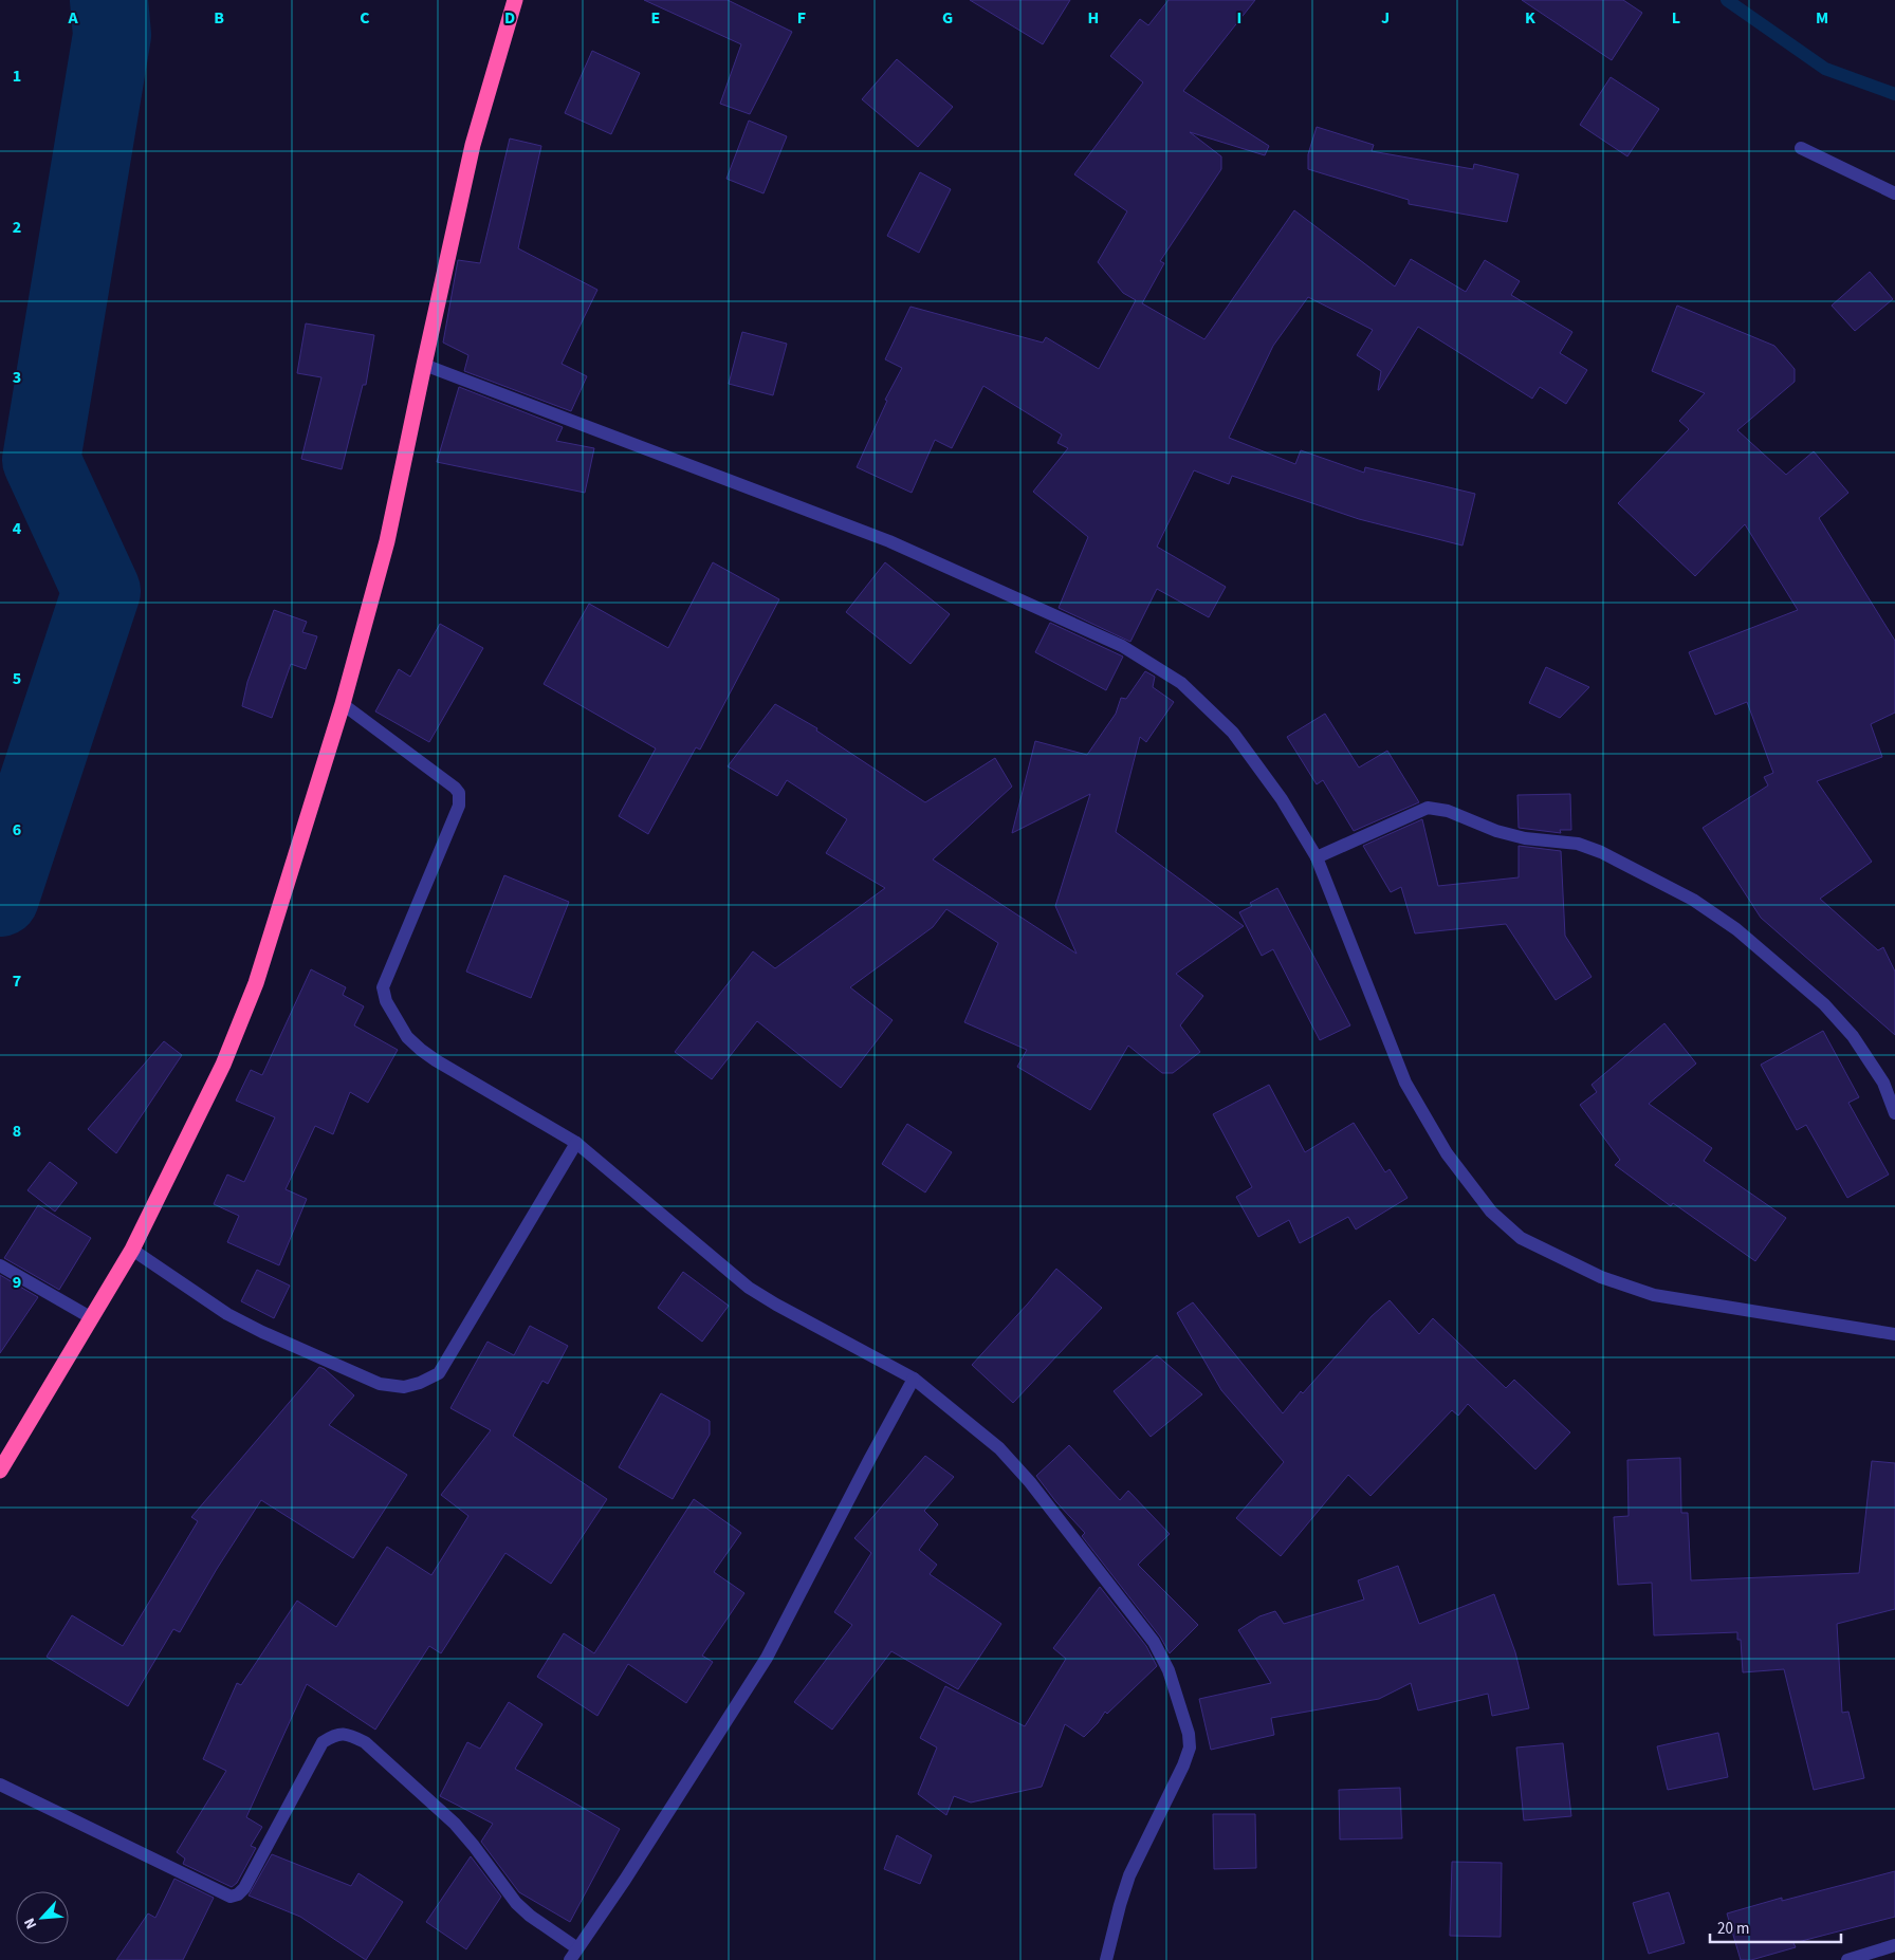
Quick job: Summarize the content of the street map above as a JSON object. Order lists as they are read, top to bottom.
{
  "scale_bar": "20 m",
  "north": "bottom left",
  "grid": {
    "columns": [
      "A",
      "B",
      "C",
      "D",
      "E",
      "F",
      "G",
      "H",
      "I",
      "J",
      "K",
      "L",
      "M"
    ],
    "rows": [
      "1",
      "2",
      "3",
      "4",
      "5",
      "6",
      "7",
      "8",
      "9"
    ]
  }
}
